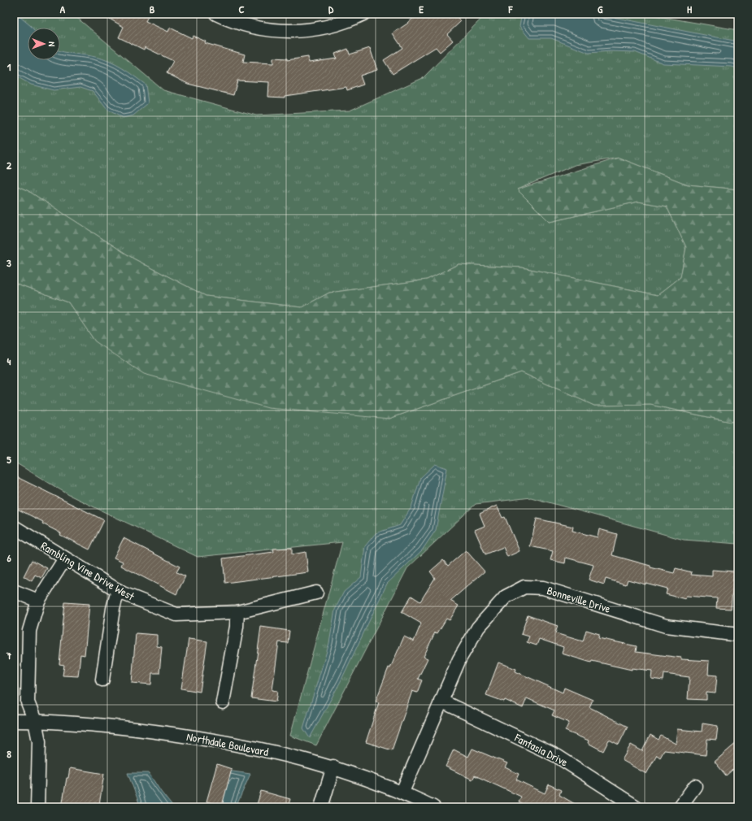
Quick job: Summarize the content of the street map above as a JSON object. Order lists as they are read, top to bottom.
{
  "streets": {
    "street": [
      "Rambling Vine Drive West",
      "Bonneville Drive",
      "Northdale Boulevard",
      "Fantasia Drive"
    ]
  },
  "crossings": [
    ["Bonneville Drive", "Northdale Boulevard"],
    ["Bonneville Drive", "Fantasia Drive"]
  ],
  "north": "right",
  "grid": {
    "columns": [
      "A",
      "B",
      "C",
      "D",
      "E",
      "F",
      "G",
      "H"
    ],
    "rows": [
      "1",
      "2",
      "3",
      "4",
      "5",
      "6",
      "7",
      "8"
    ]
  }
}
